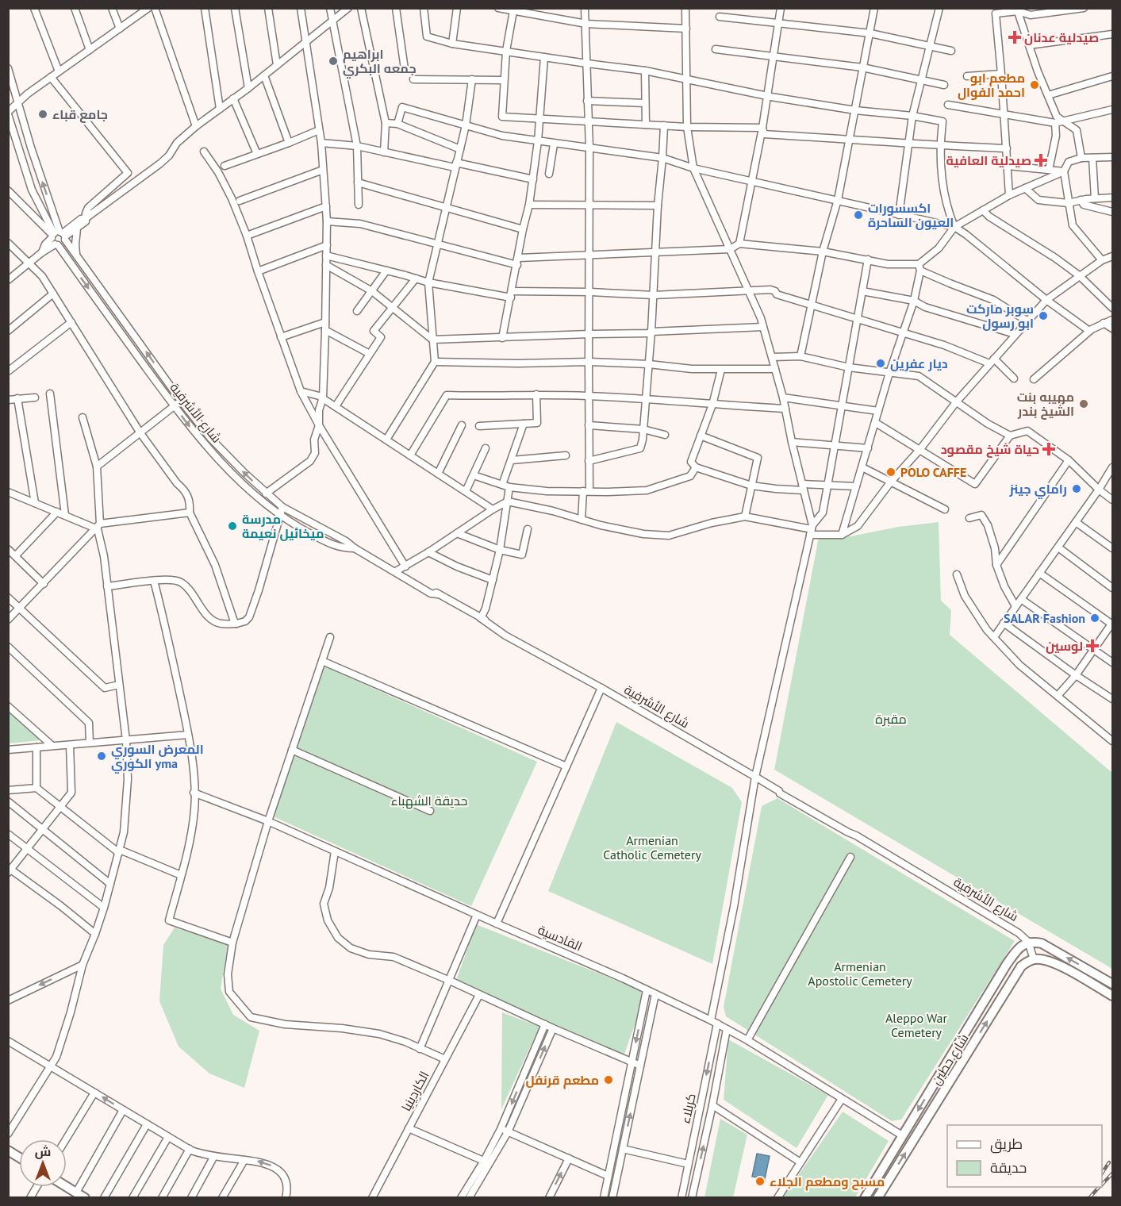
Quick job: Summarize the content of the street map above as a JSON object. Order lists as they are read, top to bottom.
{
  "streets": {
    "main road": ["شارع الأشرفية", "شارع حطين"],
    "street": ["القادسية", "الكاردينيا", "كربلاء"]
  },
  "crossings": [
    ["شارع الأشرفية", "شارع حطين"],
    ["شارع الأشرفية", "كربلاء"],
    ["القادسية", "شارع حطين"],
    ["القادسية", "كربلاء"]
  ],
  "parks": [
    "مقبرة",
    "حديقة الشهباء",
    "Armenian Catholic Cemetery",
    "Armenian Apostolic Cemetery",
    "Aleppo War Cemetery"
  ],
  "places": {
    "health": [
      "صيدلية عدنان",
      "صيدلية العافية",
      "حياة شيخ مقصود",
      "لوسين"
    ],
    "other": [
      "ابراهيم جمعه البكري",
      "مطعم ابو احمد الفوال",
      "جامع قباء",
      "اكسسورات العيون الساحرة",
      "سوبر ماركت ابو رسول",
      "ديار عفرين",
      "مهيبه بنت الشيخ بندر",
      "POLO CAFFE",
      "راماي جينز",
      "مدرسة ميخائيل نعيمة",
      "SALAR Fashion",
      "المعرض السوري الكوري yma",
      "مطعم قرنفل",
      "مسبح ومطعم الجلاء"
    ]
  },
  "legend": ["طريق", "حديقة"],
  "north": "top"
}
